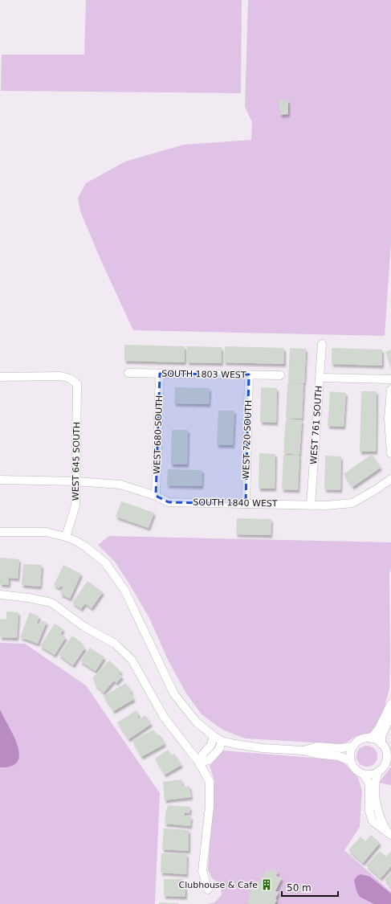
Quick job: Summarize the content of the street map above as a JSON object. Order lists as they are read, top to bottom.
{
  "streets": {
    "street": [
      "SOUTH 1803 WEST",
      "WEST 761 SOUTH",
      "WEST 680 SOUTH",
      "WEST 720 SOUTH",
      "WEST 645 SOUTH",
      "SOUTH 1840 WEST"
    ]
  },
  "crossings": [
    ["SOUTH 1803 WEST", "WEST 680 SOUTH"],
    ["SOUTH 1803 WEST", "WEST 720 SOUTH"],
    ["WEST 761 SOUTH", "SOUTH 1840 WEST"],
    ["WEST 680 SOUTH", "SOUTH 1840 WEST"],
    ["WEST 720 SOUTH", "SOUTH 1840 WEST"],
    ["WEST 645 SOUTH", "SOUTH 1840 WEST"]
  ],
  "places": {
    "building": ["Clubhouse & Cafe"]
  },
  "scale_bar": "50 m"
}
